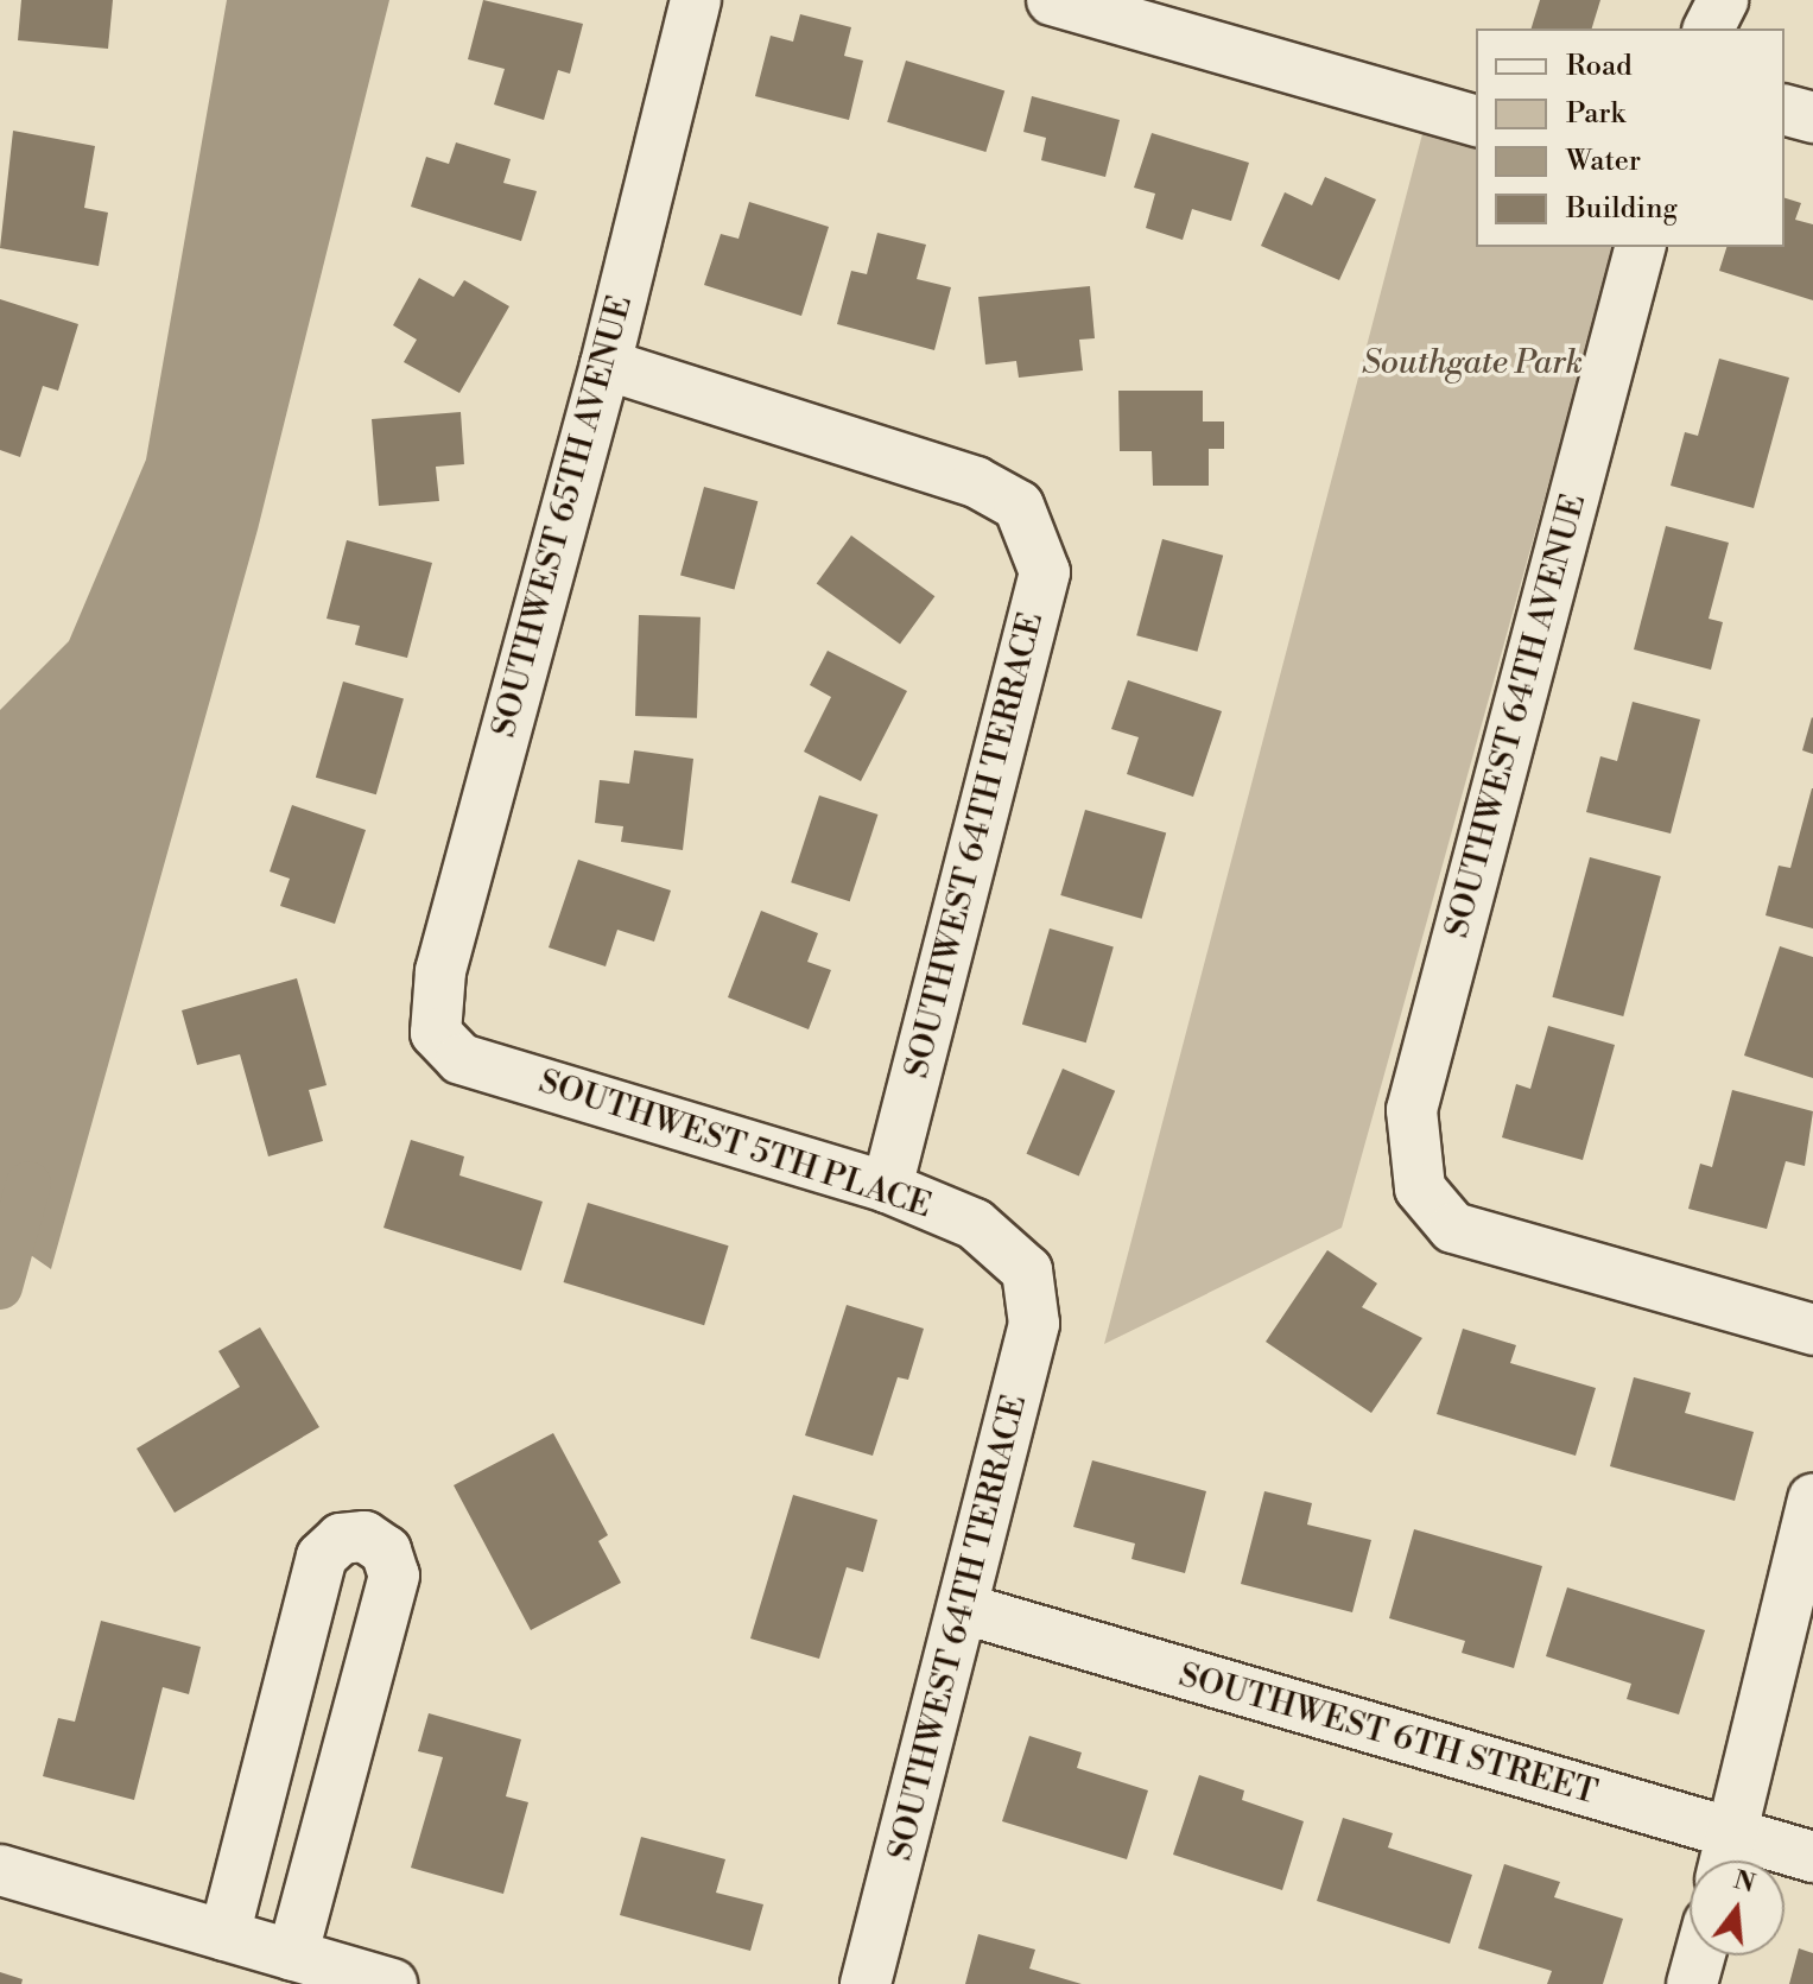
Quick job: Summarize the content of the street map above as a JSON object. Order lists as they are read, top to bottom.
{
  "streets": {
    "street": [
      "SOUTHWEST 65TH AVENUE",
      "SOUTHWEST 64TH AVENUE",
      "SOUTHWEST 64TH TERRACE",
      "SOUTHWEST 5TH PLACE",
      "SOUTHWEST 6TH STREET"
    ]
  },
  "crossings": [
    ["SOUTHWEST 65TH AVENUE", "SOUTHWEST 64TH TERRACE"],
    ["SOUTHWEST 65TH AVENUE", "SOUTHWEST 5TH PLACE"],
    ["SOUTHWEST 64TH TERRACE", "SOUTHWEST 5TH PLACE"],
    ["SOUTHWEST 64TH TERRACE", "SOUTHWEST 6TH STREET"]
  ],
  "parks": ["Southgate Park"],
  "legend": [
    "Road",
    "Park",
    "Water",
    "Building"
  ],
  "north": "top"
}
